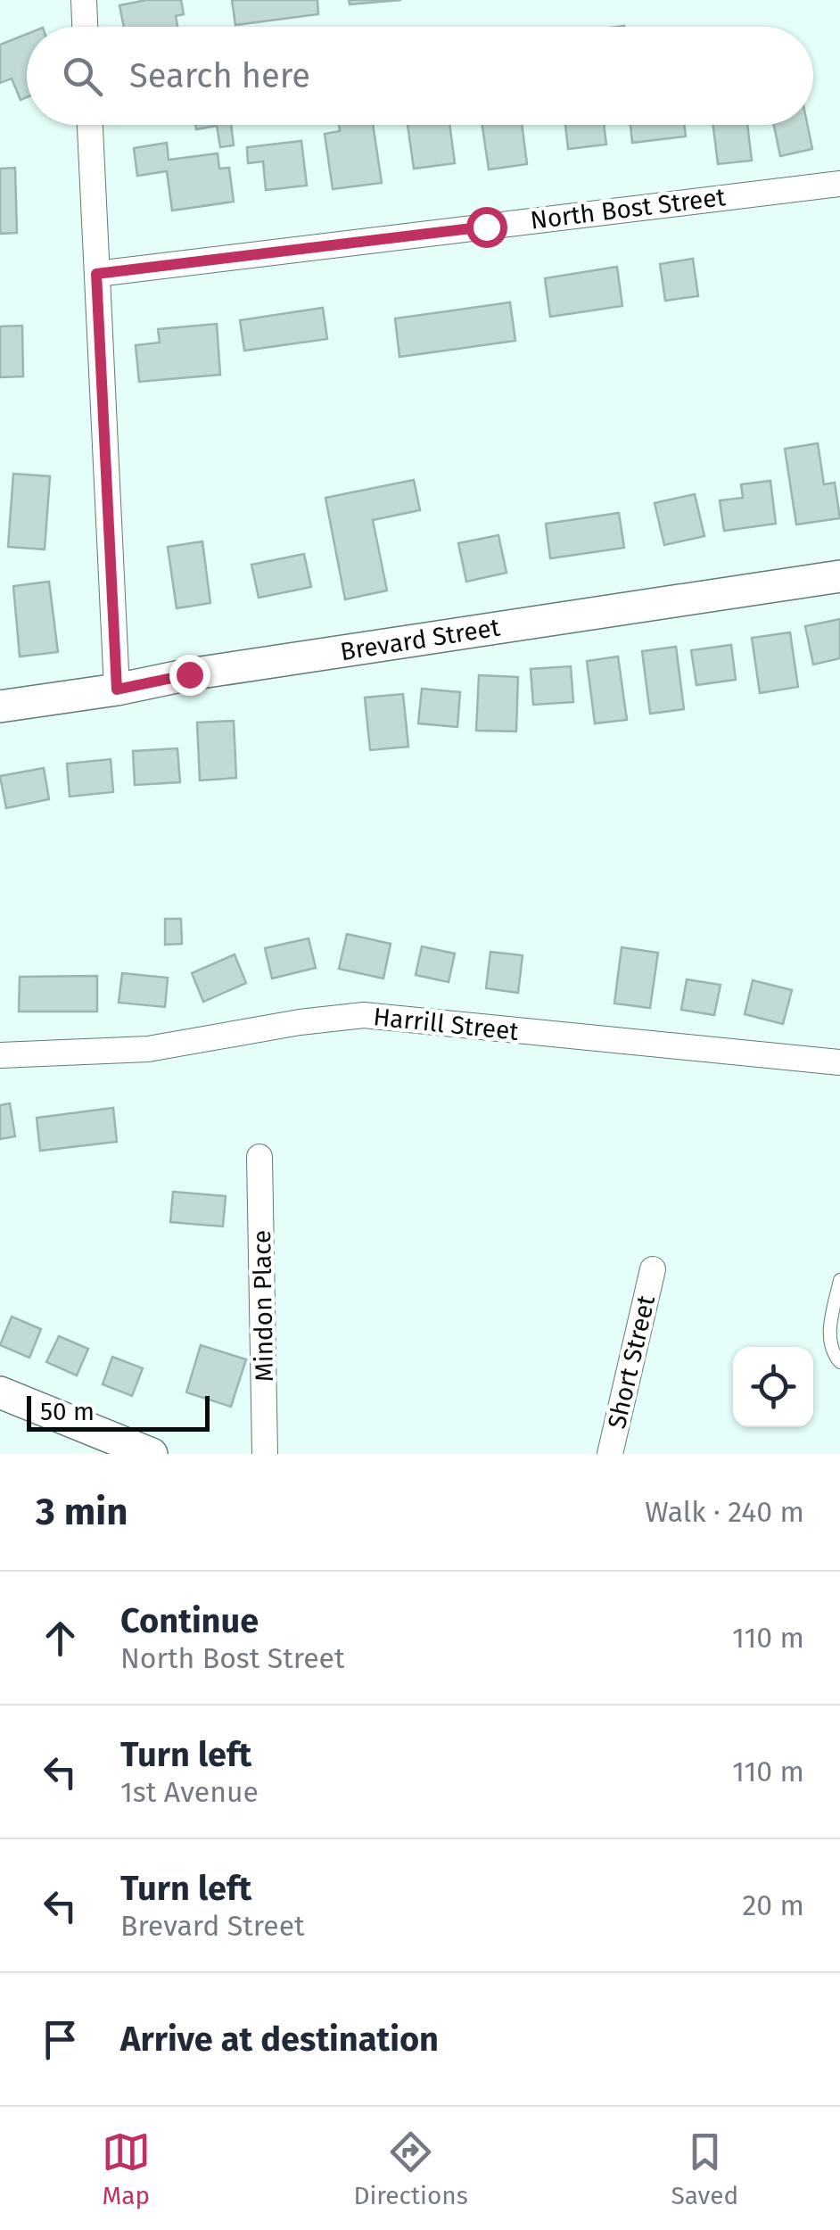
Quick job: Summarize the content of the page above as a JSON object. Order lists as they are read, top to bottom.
{
  "streets": {
    "street": [
      "North Bost Street",
      "Brevard Street",
      "Harrill Street",
      "Mindon Place",
      "Short Street"
    ]
  },
  "scale_bar": "50 m",
  "page": {
    "search": "Search here",
    "scale": "50 m",
    "heading": ["3 min", "Walk · 240 m"],
    "list": [
      ["Continue", "North Bost Street", "110 m"],
      ["Turn left", "1st Avenue", "110 m"],
      ["Turn left", "Brevard Street", "20 m"],
      "Arrive at destination"
    ],
    "nav": ["Map", "Directions", "Saved"]
  }
}
